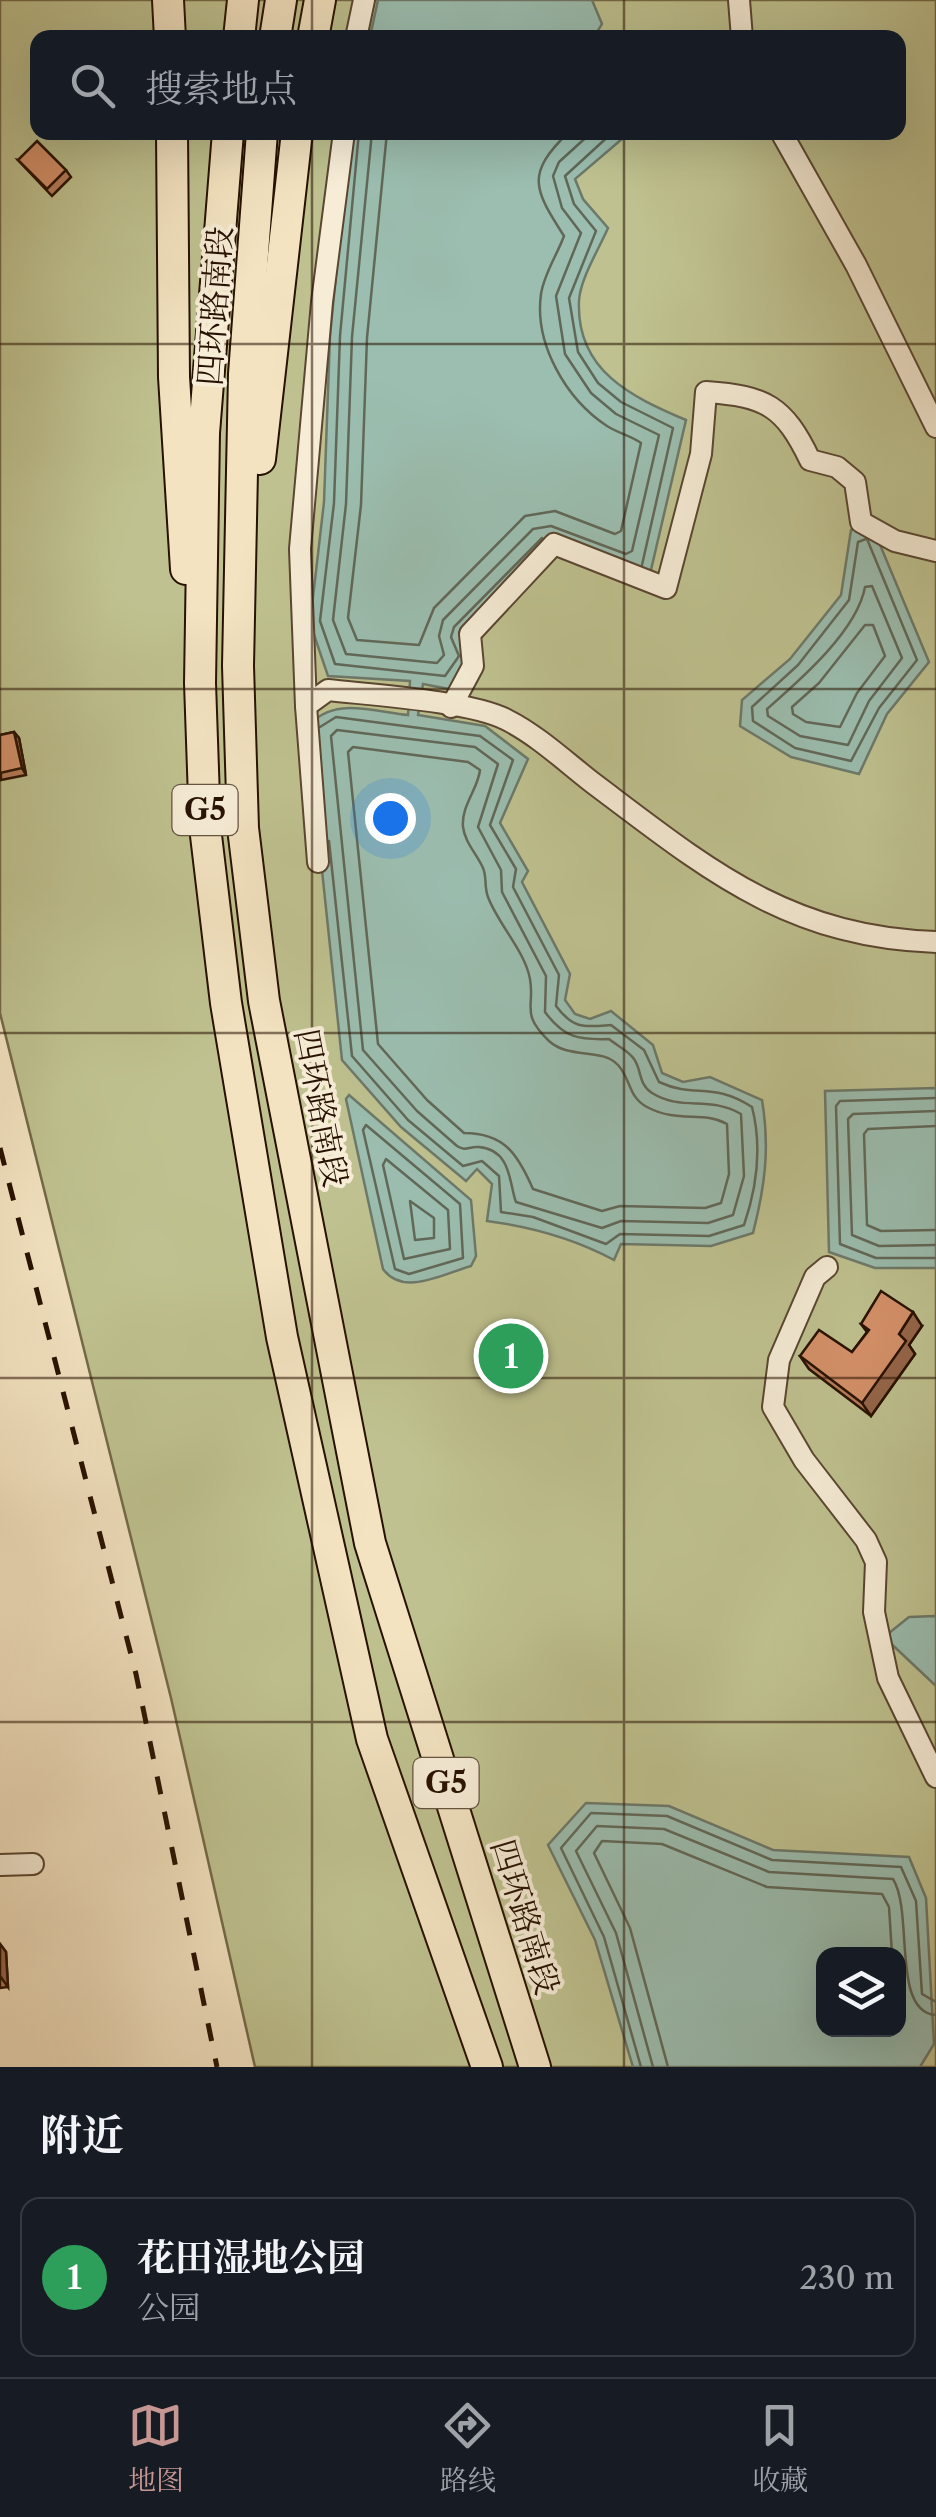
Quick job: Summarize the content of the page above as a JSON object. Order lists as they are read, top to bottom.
{
  "streets": {
    "highway": ["四环路南段", "G5"]
  },
  "page": {
    "search": "搜索地点",
    "pins": "1",
    "heading": "附近",
    "list": [
      {
        "mark": "1",
        "name": "花田湿地公园",
        "note": "公园",
        "value": "230 m"
      }
    ],
    "nav": ["地图", "路线", "收藏"]
  }
}
